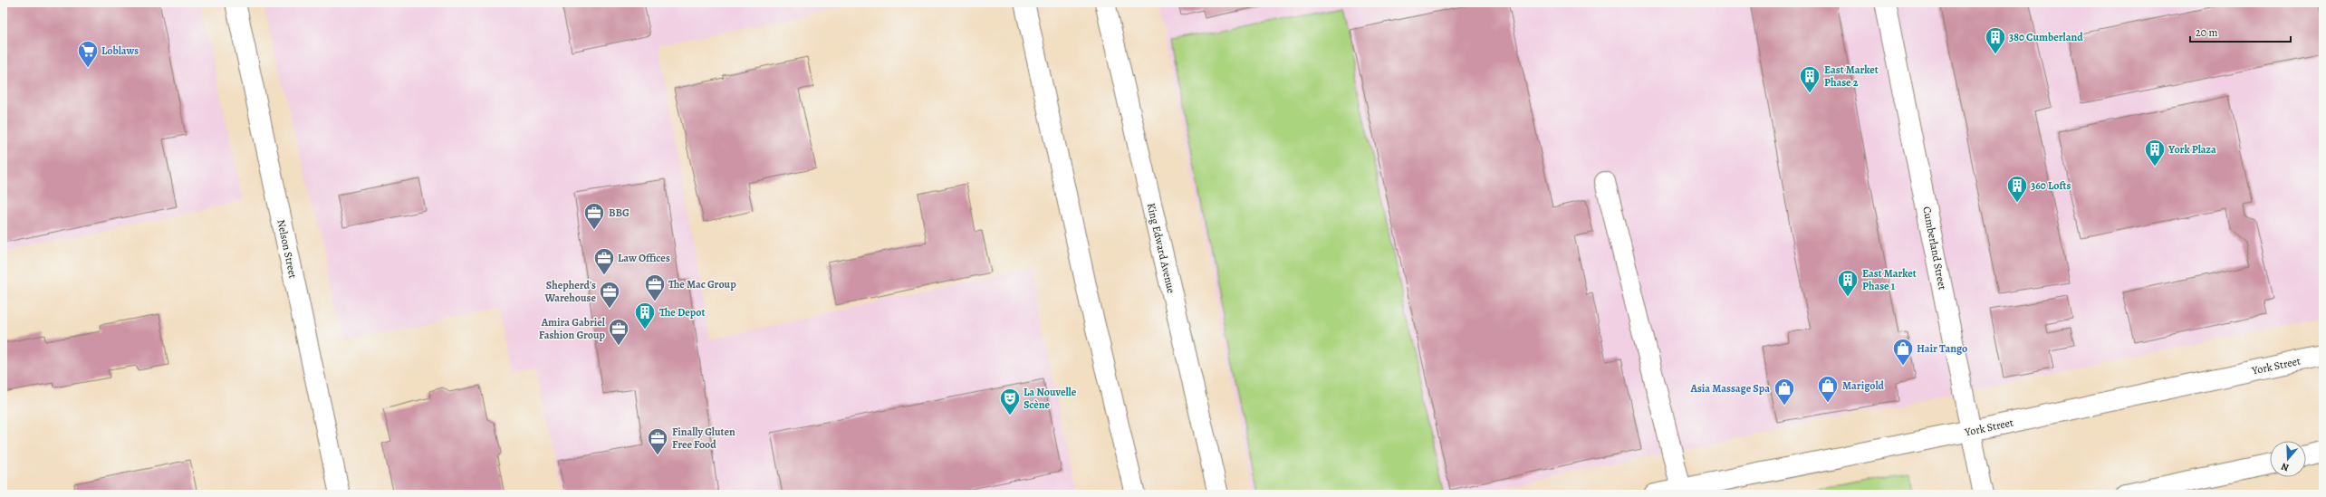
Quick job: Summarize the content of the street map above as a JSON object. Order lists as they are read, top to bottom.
{
  "streets": {
    "street": [
      "King Edward Avenue",
      "Cumberland Street",
      "Nelson Street",
      "York Street"
    ]
  },
  "crossings": [
    ["Cumberland Street", "York Street"]
  ],
  "places": {
    "building": [
      "380 Cumberland",
      "East Market Phase 2",
      "York Plaza",
      "360 Lofts",
      "East Market Phase 1",
      "The Depot"
    ],
    "supermarket": ["Loblaws"],
    "office": [
      "BBG",
      "Law Offices",
      "The Mac Group",
      "Shepherd's Warehouse",
      "Amira Gabriel Fashion Group",
      "Finally Gluten Free Food"
    ],
    "shop": ["Hair Tango", "Marigold", "Asia Massage Spa"],
    "theatre": ["La Nouvelle Scène"]
  },
  "scale_bar": "20 m",
  "north": "bottom"
}
